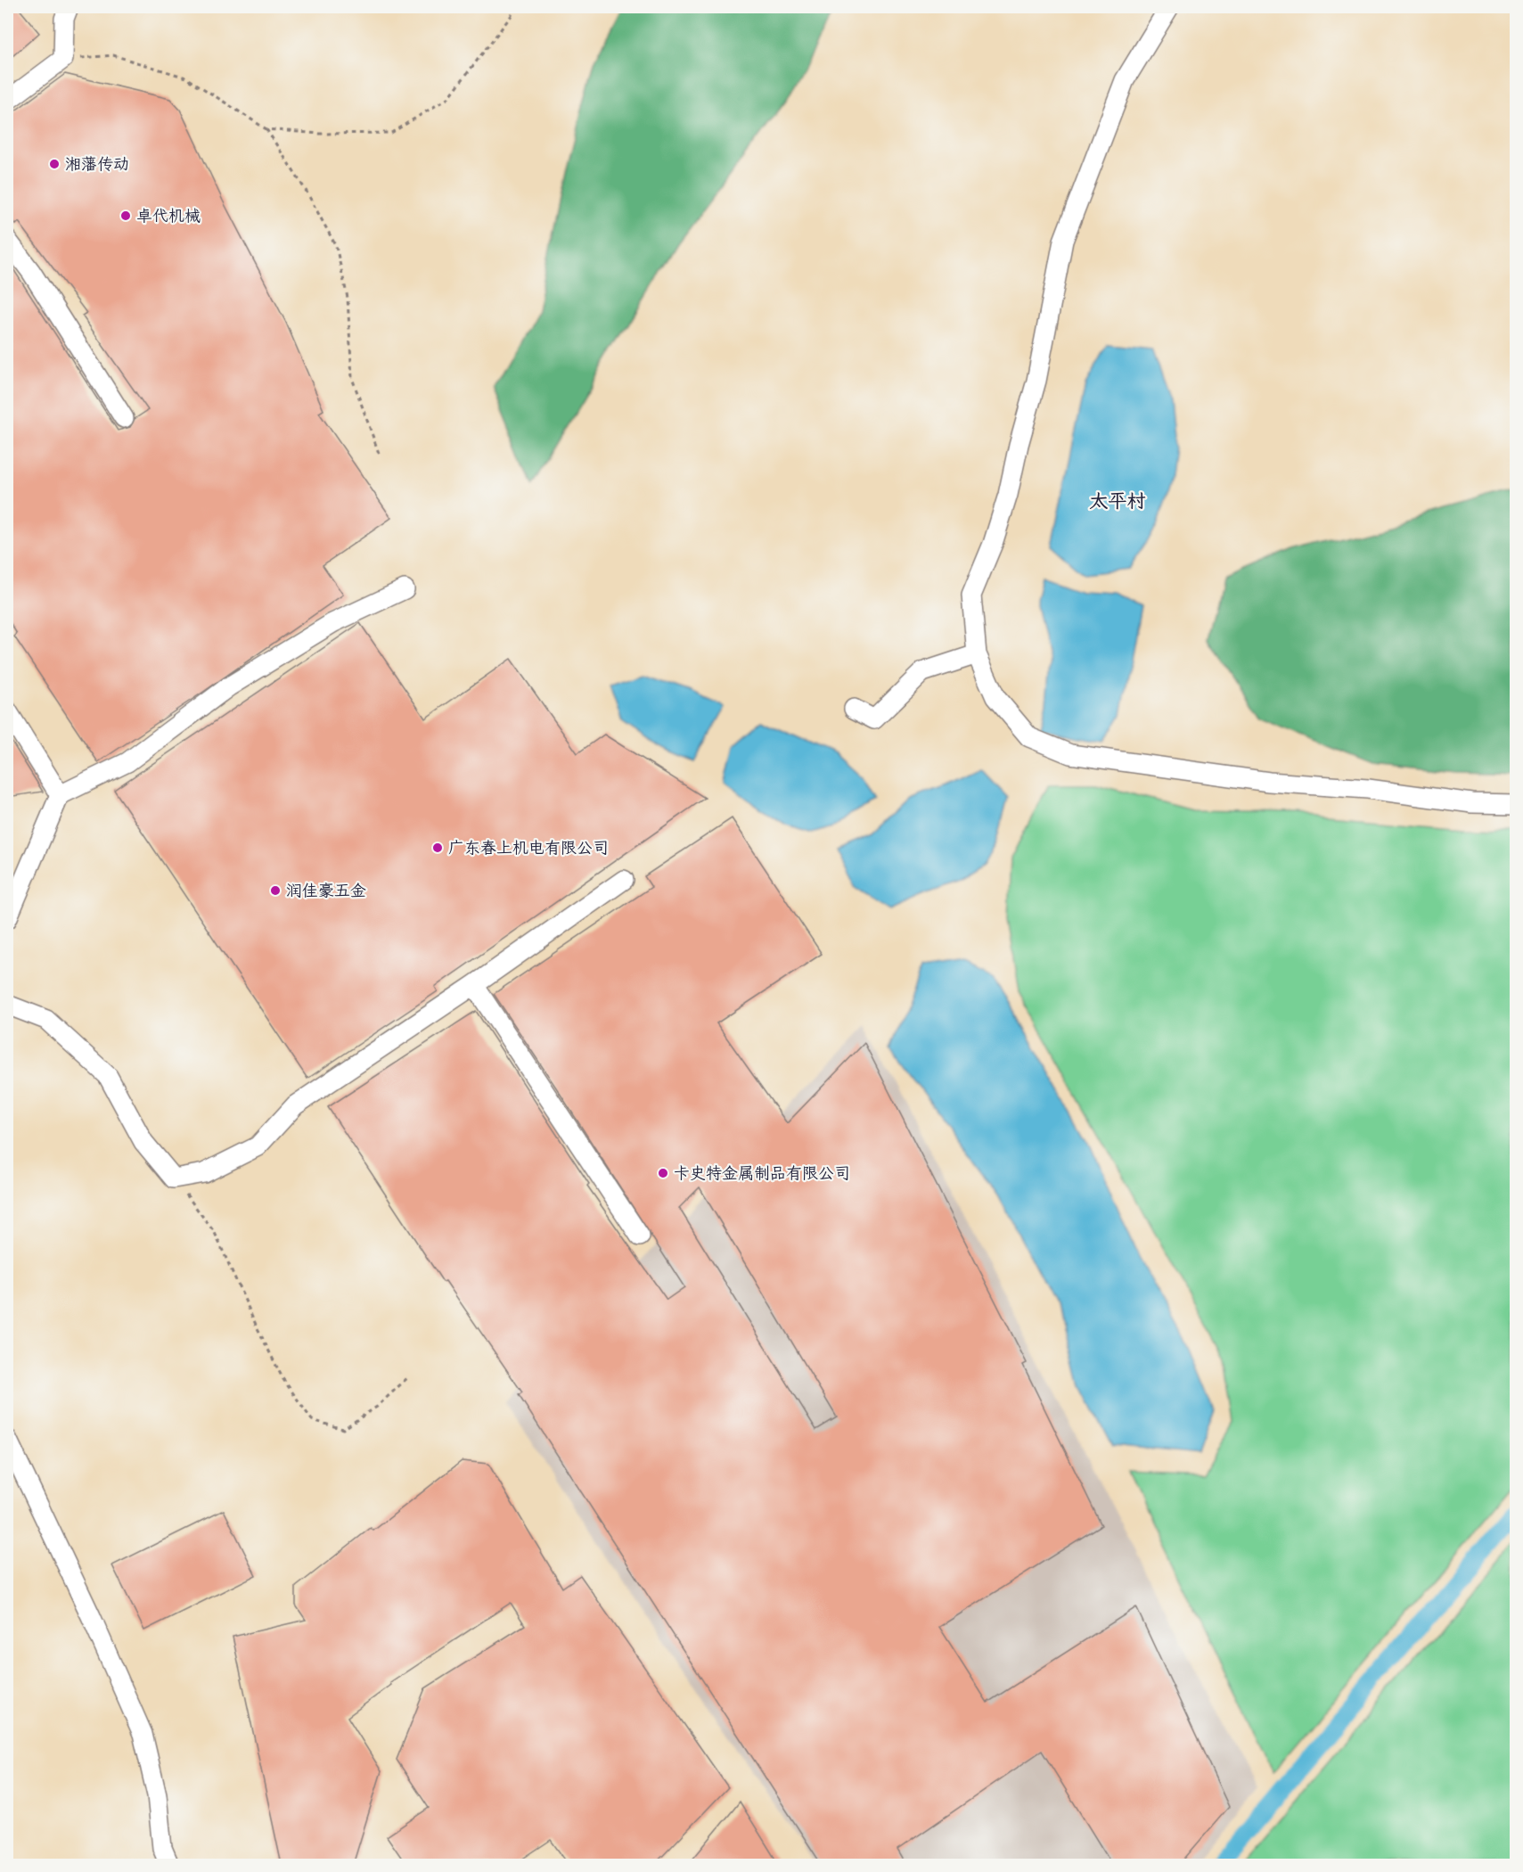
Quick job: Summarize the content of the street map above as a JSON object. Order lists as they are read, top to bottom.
{
  "districts": ["太平村"],
  "places": [
    "湘藩传动",
    "卓代机械",
    "广东春上机电有限公司",
    "润佳豪五金",
    "卡史特金属制品有限公司"
  ]
}
